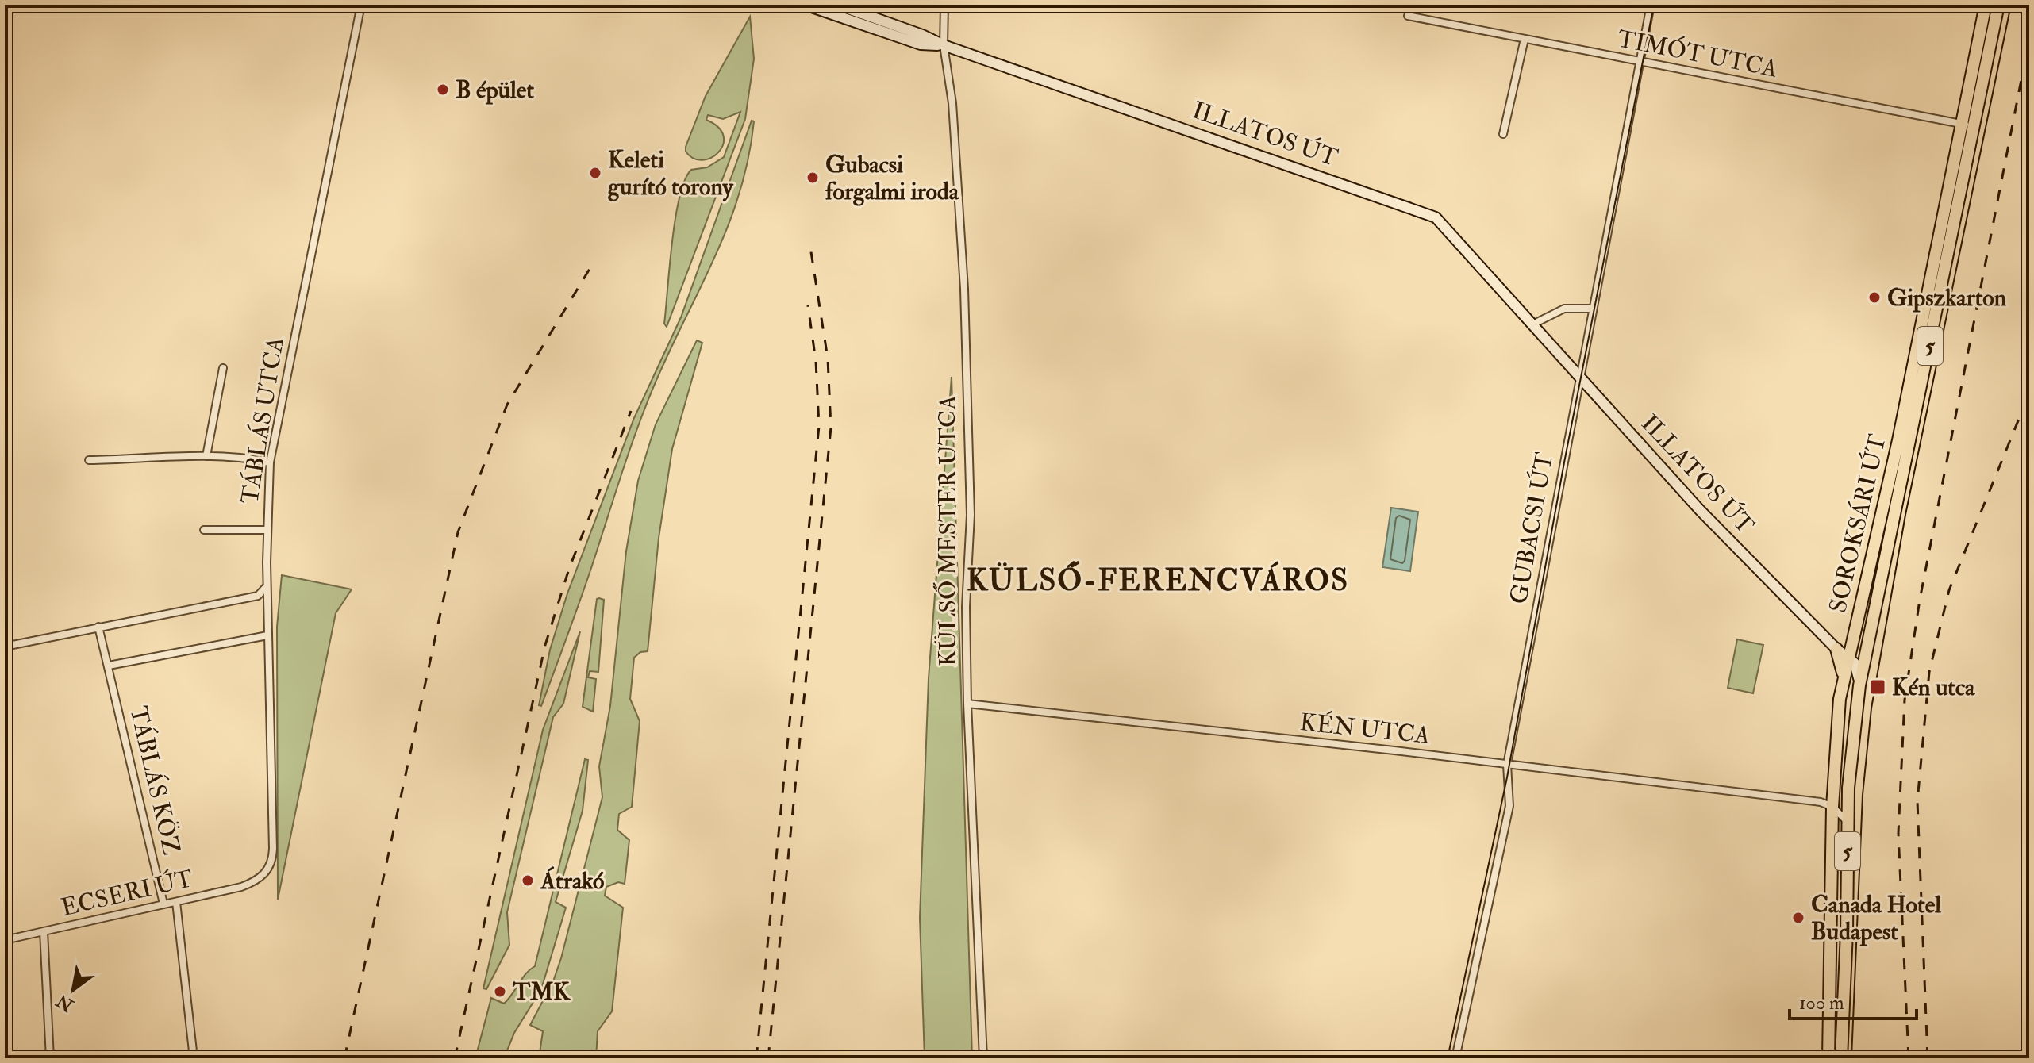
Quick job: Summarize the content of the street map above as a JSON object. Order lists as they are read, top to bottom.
{
  "streets": {
    "main road": ["5", "SOROKSÁRI ÚT"],
    "street": [
      "TIMÓT UTCA",
      "ILLATOS ÚT",
      "TÁBLÁS UTCA",
      "GUBACSI ÚT",
      "KÜLSŐ MESTER UTCA",
      "KÉN UTCA",
      "TÁBLÁS KÖZ",
      "ECSERI ÚT"
    ]
  },
  "crossings": [
    ["TIMÓT UTCA", "SOROKSÁRI ÚT"],
    ["TIMÓT UTCA", "GUBACSI ÚT"],
    ["ILLATOS ÚT", "SOROKSÁRI ÚT"],
    ["ILLATOS ÚT", "GUBACSI ÚT"],
    ["ILLATOS ÚT", "KÜLSŐ MESTER UTCA"],
    ["TÁBLÁS UTCA", "ECSERI ÚT"],
    ["SOROKSÁRI ÚT", "KÉN UTCA"],
    ["GUBACSI ÚT", "KÉN UTCA"],
    ["KÜLSŐ MESTER UTCA", "KÉN UTCA"],
    ["TÁBLÁS KÖZ", "ECSERI ÚT"]
  ],
  "districts": ["KÜLSŐ-FERENCVÁROS"],
  "places": {
    "other": [
      "B épület",
      "Keleti gurító torony",
      "Gubacsi forgalmi iroda",
      "Gipszkarton",
      "Átrakó",
      "Canada Hotel Budapest",
      "TMK"
    ],
    "transit": ["Kén utca"]
  },
  "scale_bar": "100 m",
  "north": "bottom left"
}
